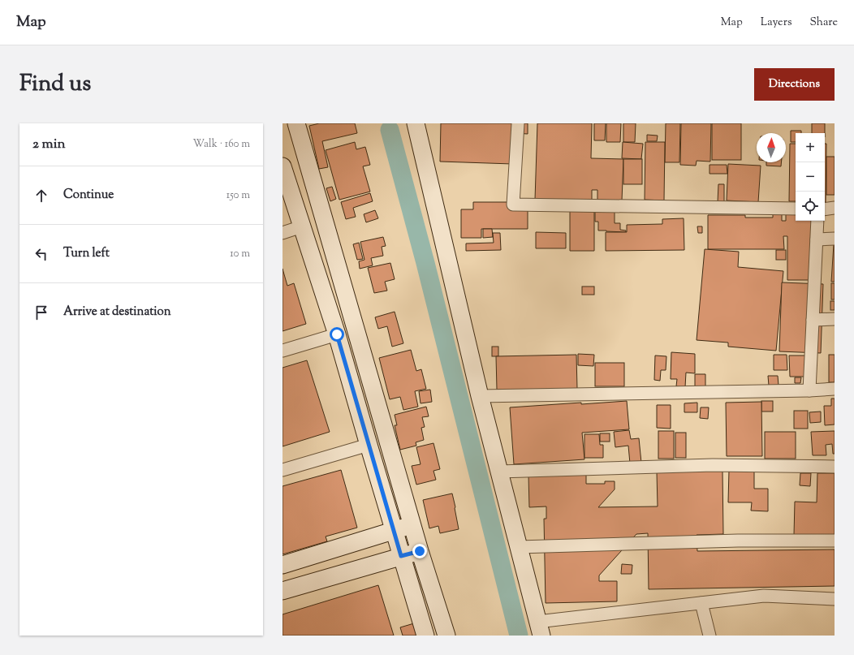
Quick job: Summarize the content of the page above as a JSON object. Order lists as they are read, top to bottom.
{
  "north": "top",
  "page": {
    "header": "Map",
    "nav": ["Map", "Layers", "Share"],
    "title": "Find us",
    "buttons": "Directions",
    "heading": ["2 min", "Walk · 160 m"],
    "map_buttons": ["+", "−"],
    "list": [
      ["Continue", "150 m"],
      ["Turn left", "10 m"],
      "Arrive at destination"
    ]
  }
}
